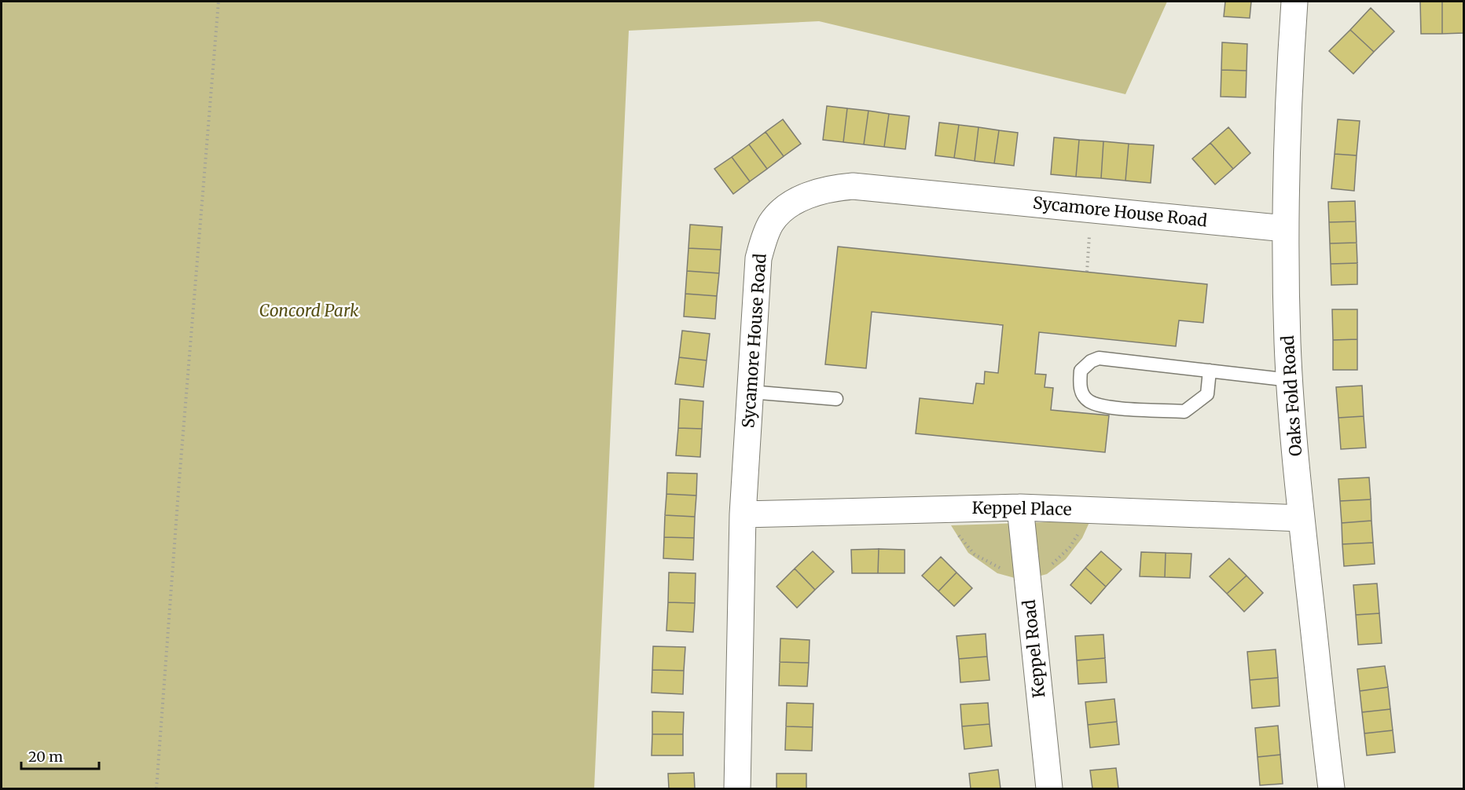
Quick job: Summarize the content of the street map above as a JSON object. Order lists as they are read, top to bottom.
{
  "streets": {
    "street": [
      "Sycamore House Road",
      "Oaks Fold Road",
      "Keppel Place",
      "Keppel Road"
    ]
  },
  "crossings": [
    ["Sycamore House Road", "Oaks Fold Road"],
    ["Sycamore House Road", "Keppel Place"],
    ["Oaks Fold Road", "Keppel Place"],
    ["Keppel Place", "Keppel Road"]
  ],
  "parks": ["Concord Park"],
  "scale_bar": "20 m"
}
